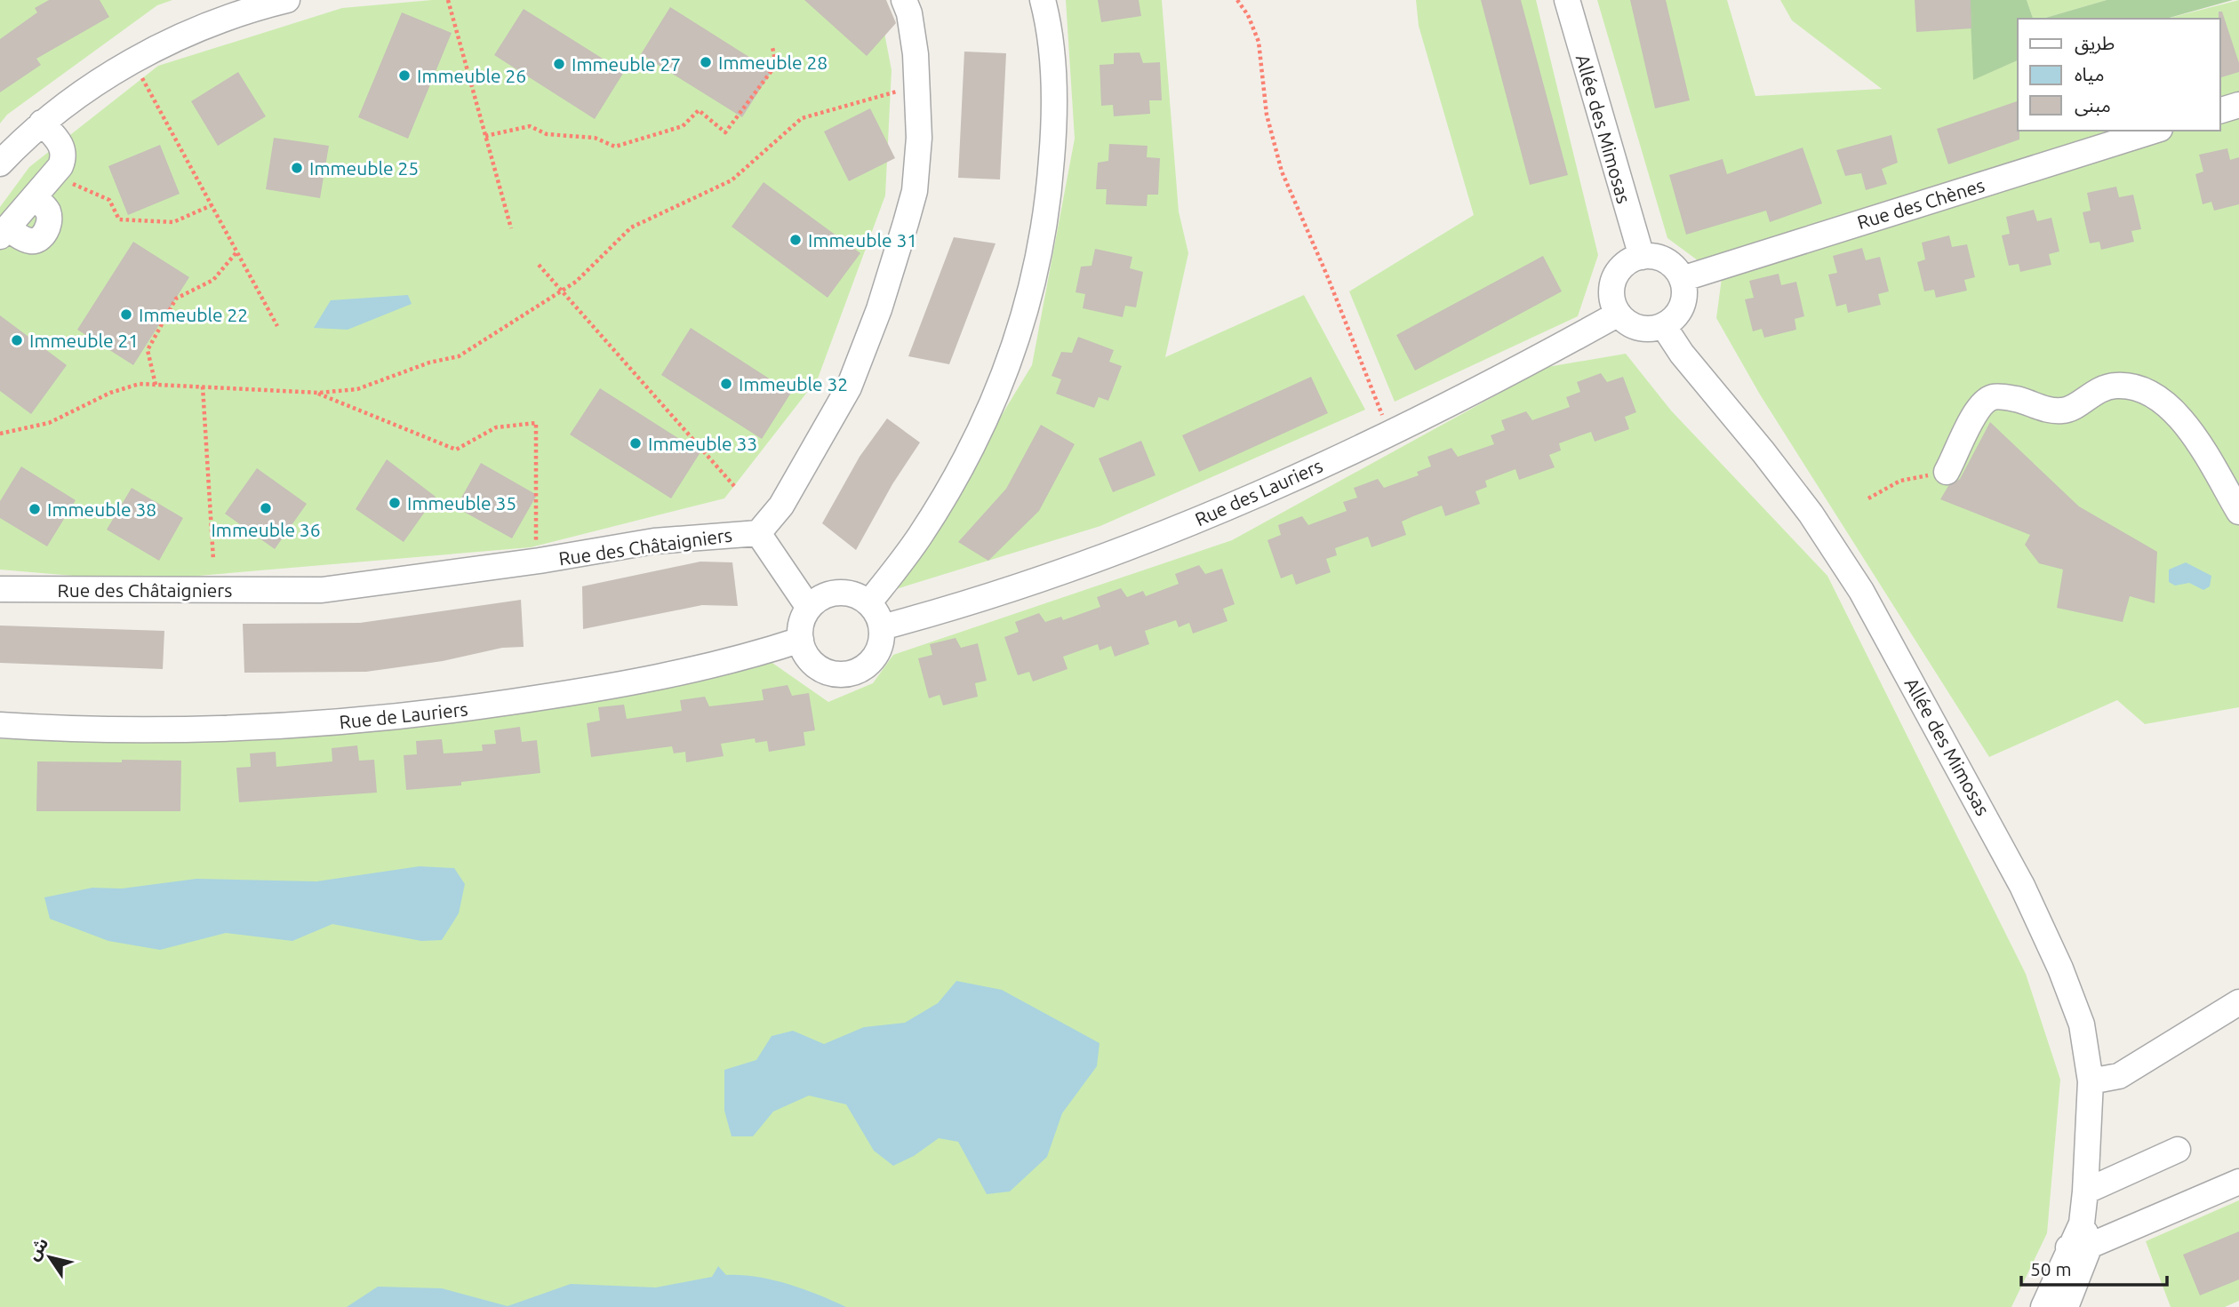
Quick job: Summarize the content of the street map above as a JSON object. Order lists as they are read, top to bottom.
{
  "streets": {
    "street": [
      "Allée des Mimosas",
      "Rue des Chènes",
      "Rue des Lauriers",
      "Rue des Châtaigniers",
      "Rue de Lauriers"
    ]
  },
  "crossings": [
    ["Allée des Mimosas", "Rue des Chènes"],
    ["Allée des Mimosas", "Rue des Lauriers"],
    ["Rue des Chènes", "Rue des Lauriers"],
    ["Rue des Lauriers", "Rue de Lauriers"]
  ],
  "places": [
    "Immeuble 28",
    "Immeuble 27",
    "Immeuble 26",
    "Immeuble 25",
    "Immeuble 31",
    "Immeuble 22",
    "Immeuble 21",
    "Immeuble 32",
    "Immeuble 33",
    "Immeuble 35",
    "Immeuble 36",
    "Immeuble 38"
  ],
  "legend": ["طريق", "مياه", "مبنى"],
  "scale_bar": "50 m",
  "north": "top left"
}
